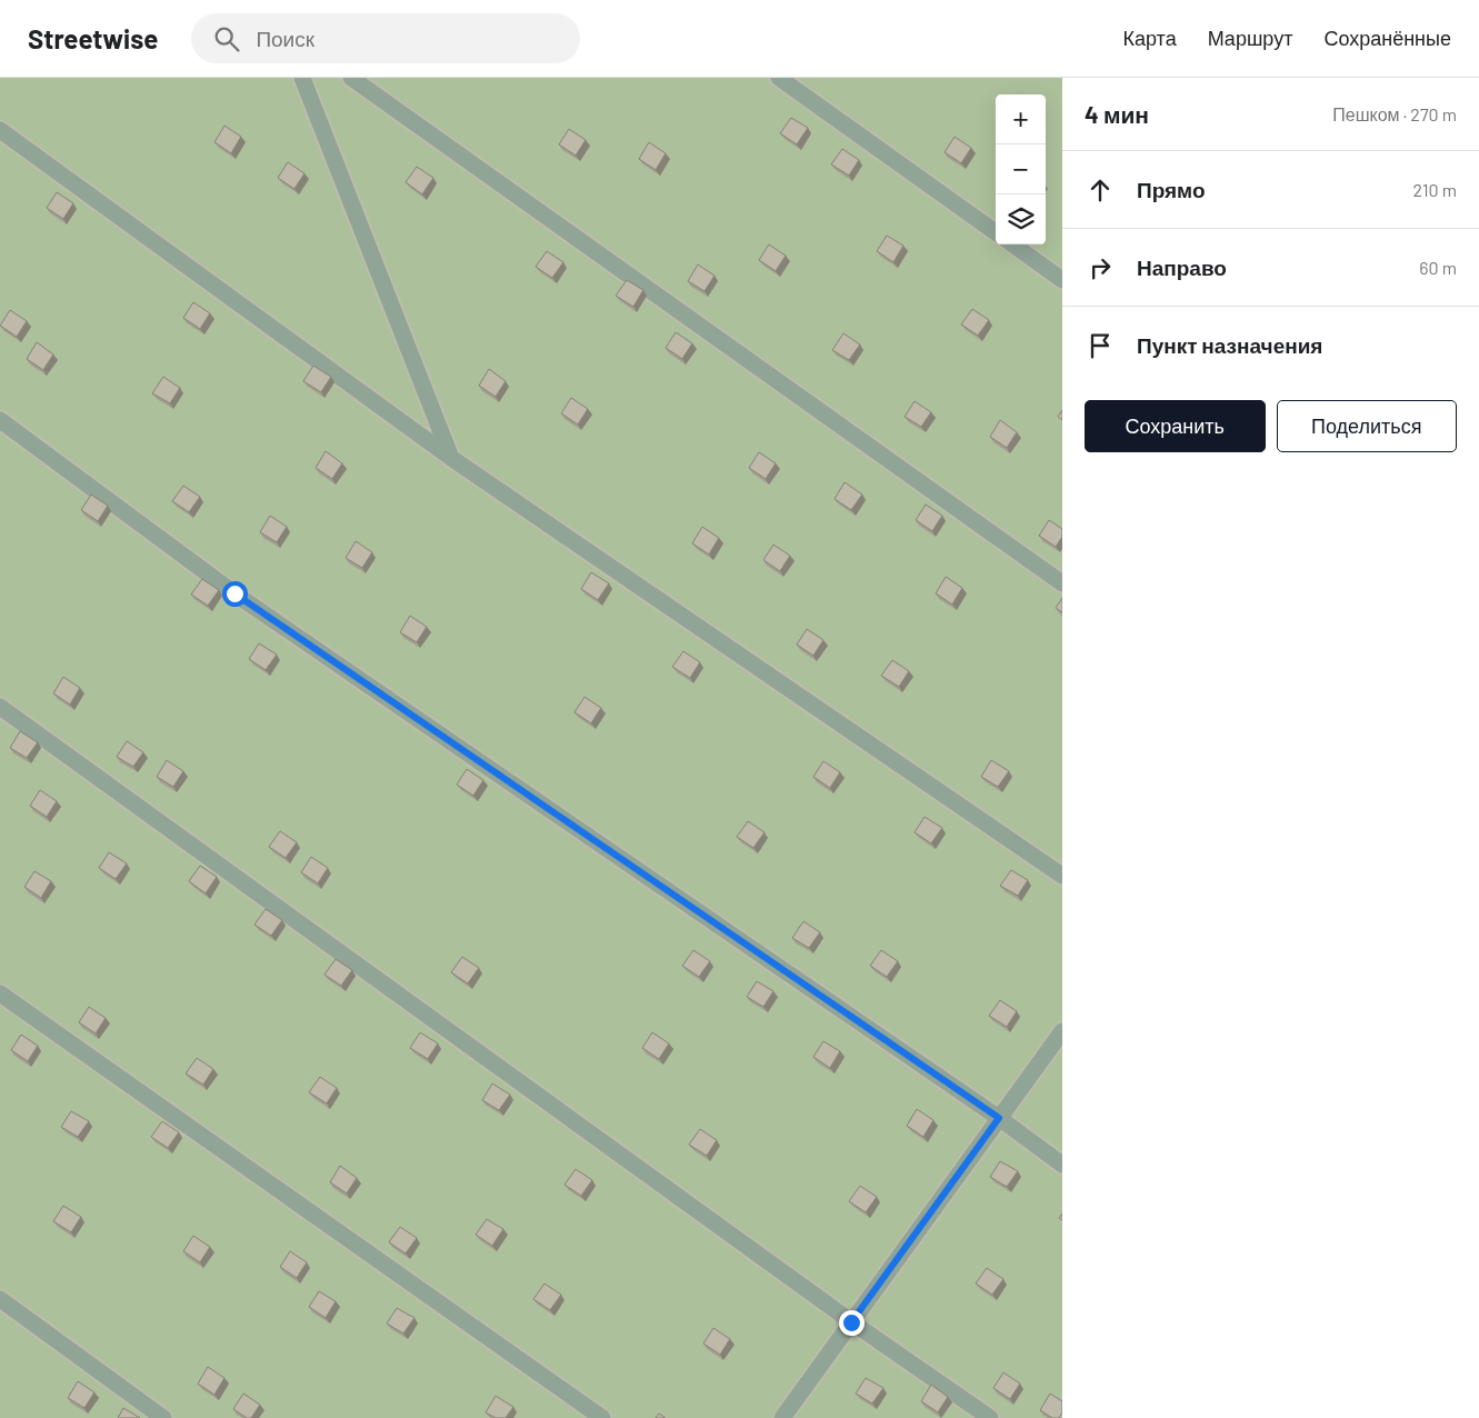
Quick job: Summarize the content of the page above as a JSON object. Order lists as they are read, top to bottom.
{
  "page": {
    "header": "Streetwise",
    "search": "Поиск",
    "nav": ["Карта", "Маршрут", "Сохранённые"],
    "heading": ["4 мин", "Пешком · 270 m"],
    "map_buttons": ["+", "−"],
    "list": [
      ["Прямо", "210 m"],
      ["Направо", "60 m"],
      "Пункт назначения"
    ],
    "buttons": ["Сохранить", "Поделиться"]
  }
}
